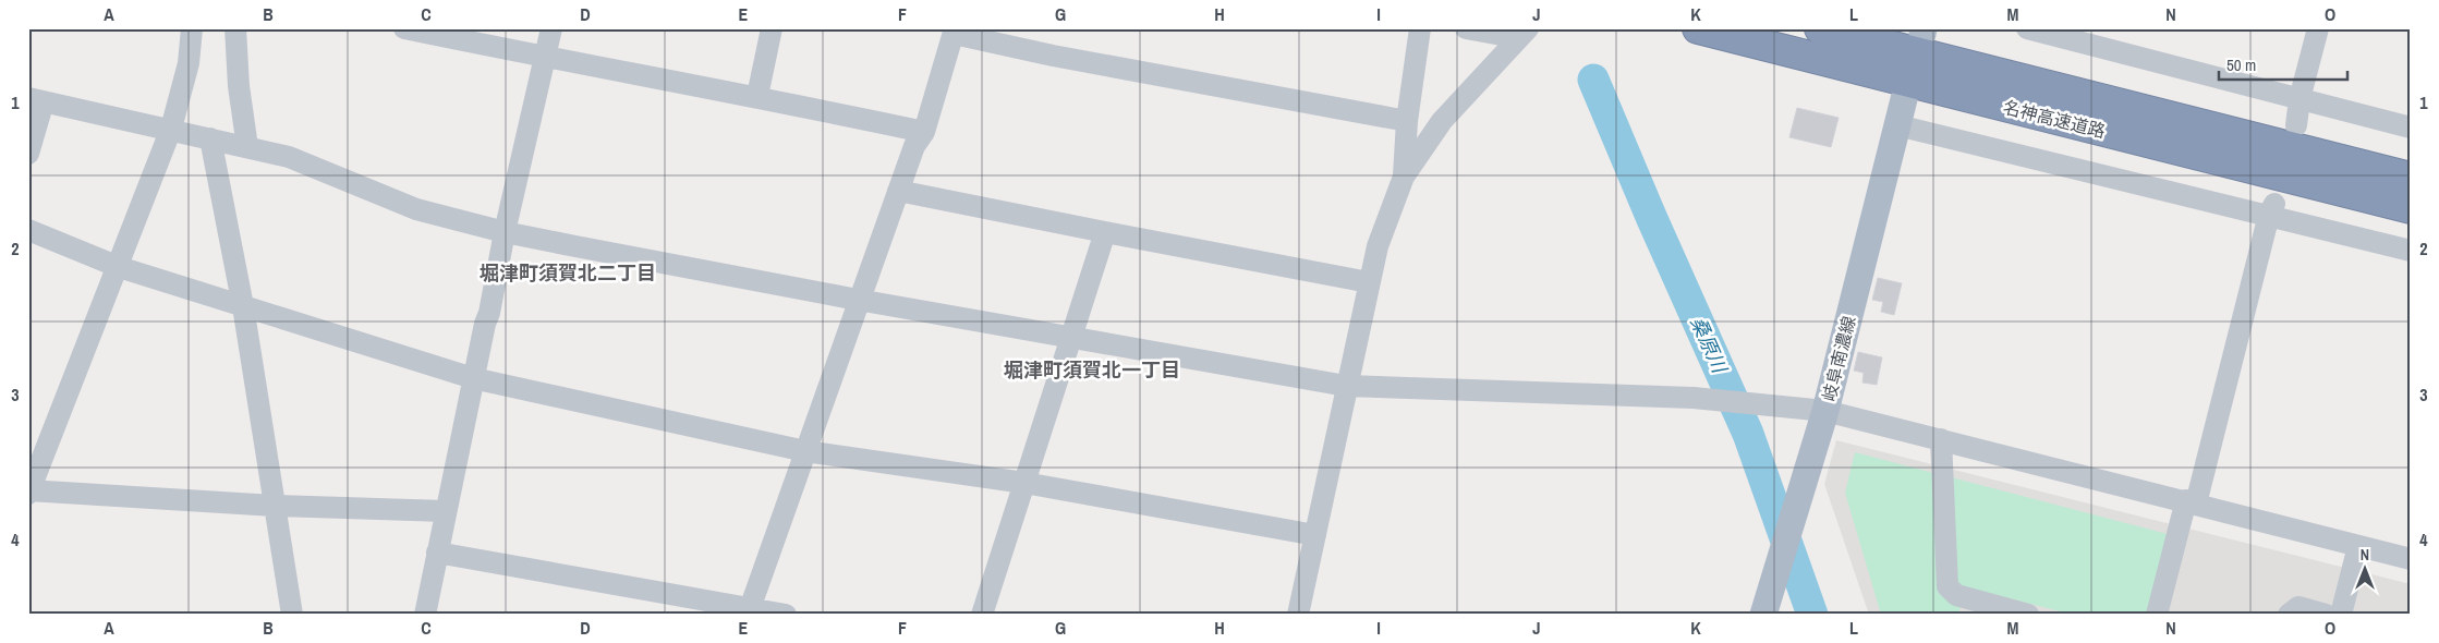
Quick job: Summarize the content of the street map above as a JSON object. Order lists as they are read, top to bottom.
{
  "streets": {
    "highway": ["名神高速道路"],
    "main road": ["岐阜南濃線"]
  },
  "districts": ["堀津町須賀北二丁目", "堀津町須賀北一丁目"],
  "water": ["桑原川"],
  "scale_bar": "50 m",
  "north": "top",
  "grid": {
    "columns": [
      "A",
      "B",
      "C",
      "D",
      "E",
      "F",
      "G",
      "H",
      "I",
      "J",
      "K",
      "L",
      "M",
      "N",
      "O"
    ],
    "rows": [
      "1",
      "2",
      "3",
      "4"
    ]
  }
}
